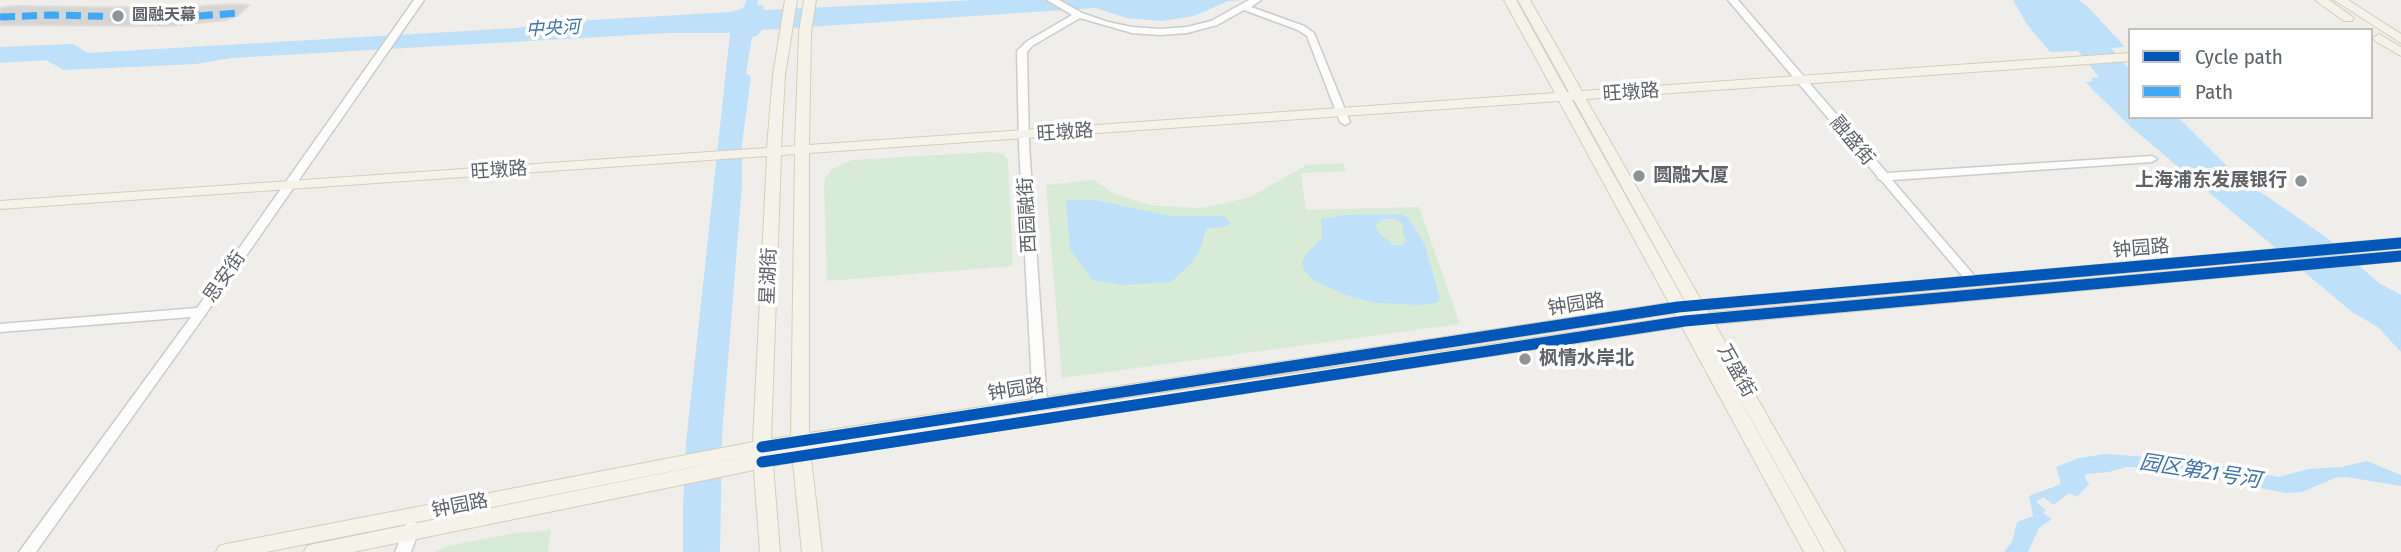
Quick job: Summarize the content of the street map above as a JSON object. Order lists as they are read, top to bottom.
{
  "streets": {
    "main road": [
      "旺墩路",
      "钟园路",
      "星湖街",
      "万盛街"
    ],
    "street": ["融盛街", "西园融街", "思安街"]
  },
  "crossings": [
    ["旺墩路", "融盛街"],
    ["旺墩路", "西园融街"],
    ["旺墩路", "星湖街"],
    ["旺墩路", "思安街"],
    ["旺墩路", "万盛街"],
    ["融盛街", "钟园路"],
    ["西园融街", "钟园路"],
    ["钟园路", "星湖街"],
    ["钟园路", "万盛街"]
  ],
  "water": ["中央河", "园区第21号河"],
  "places": [
    "圆融天幕",
    "圆融大厦",
    "上海浦东发展银行",
    "枫情水岸北"
  ],
  "legend": ["Cycle path", "Path"]
}
